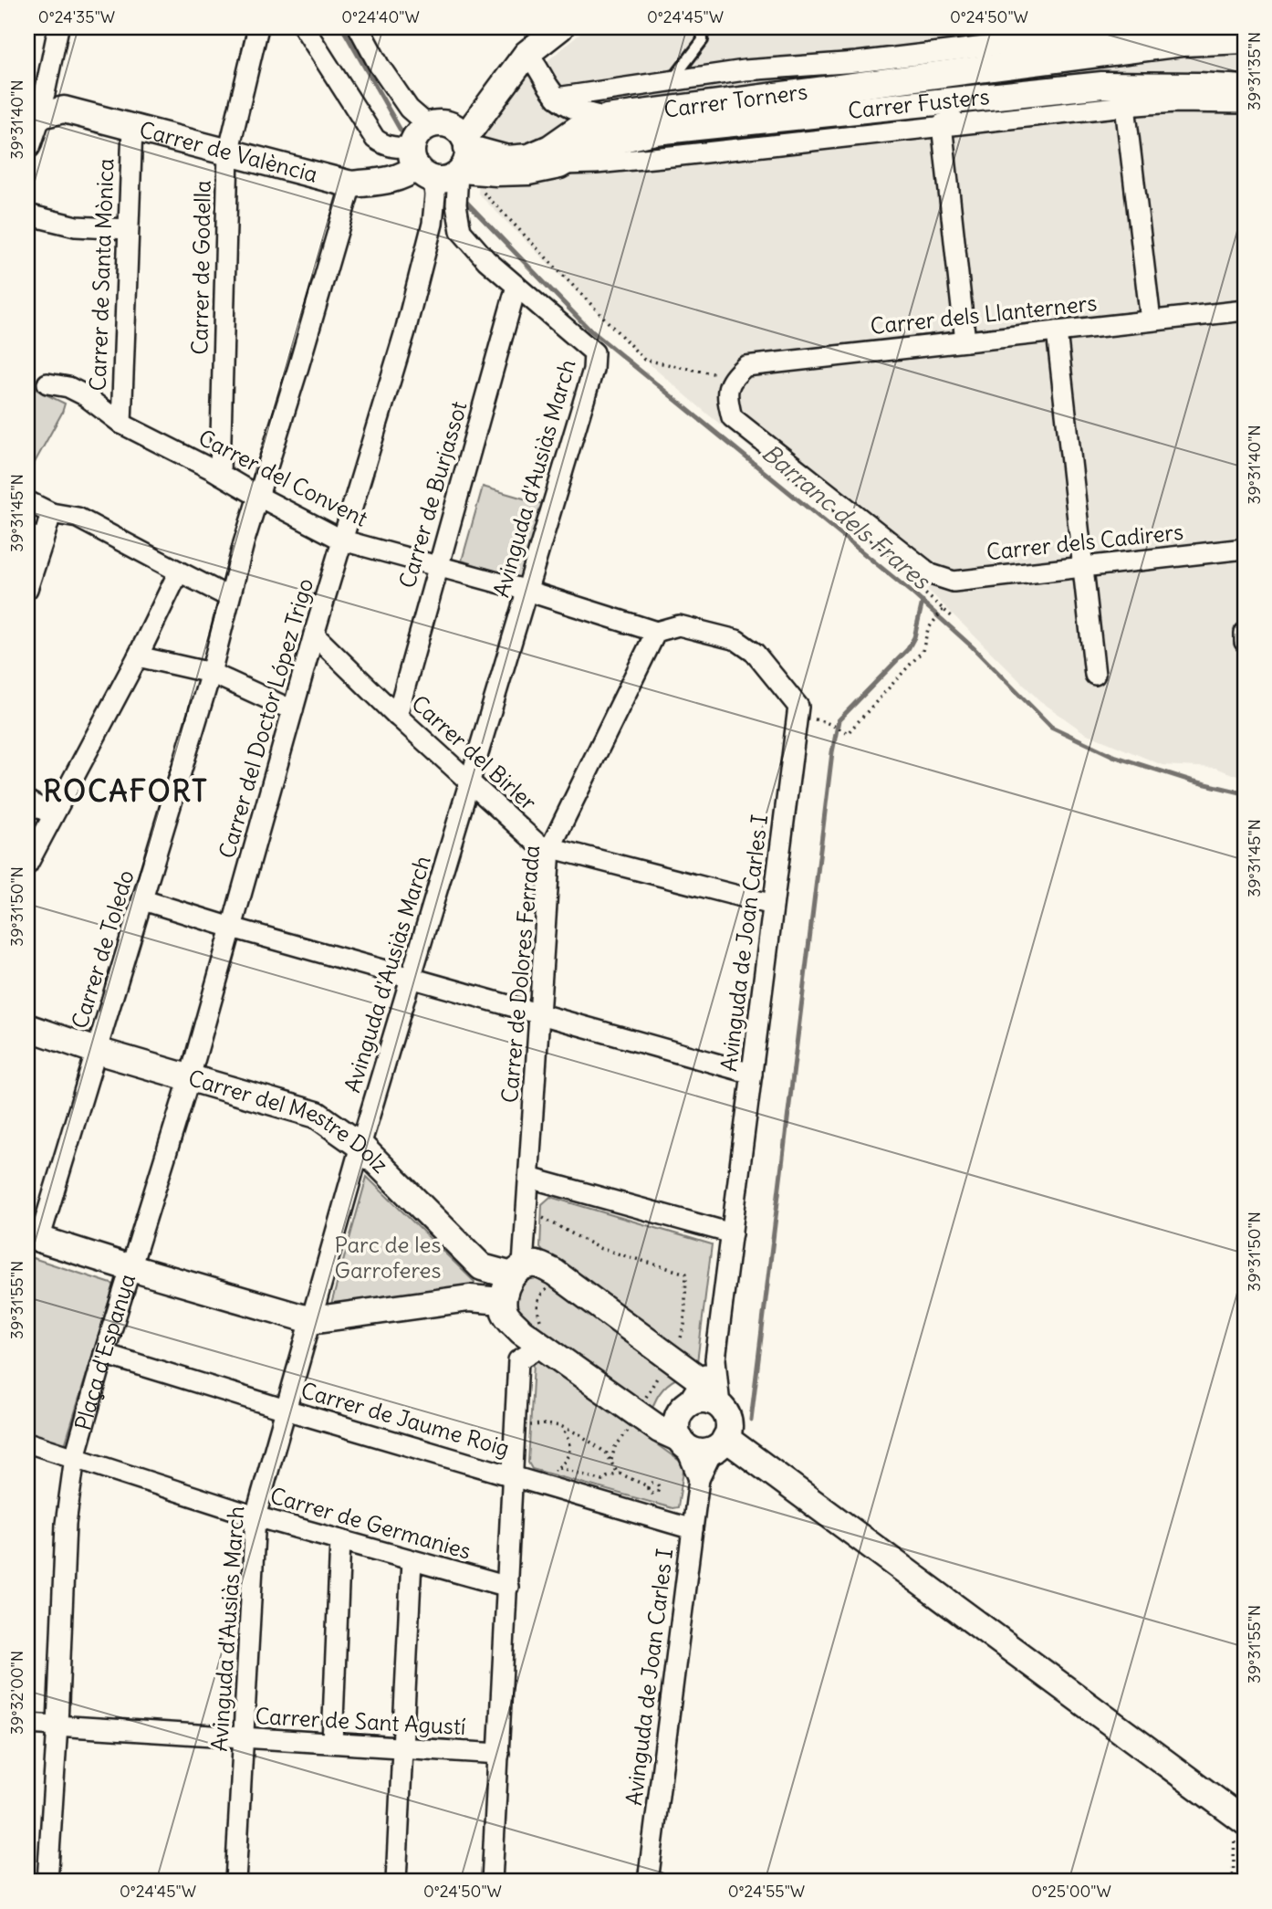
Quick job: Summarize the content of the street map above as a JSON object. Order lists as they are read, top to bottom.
{
  "streets": {
    "street": [
      "Carrer Torners",
      "Carrer Fusters",
      "Carrer de València",
      "Carrer de Godella",
      "Carrer de Santa Mònica",
      "Carrer dels Llanterners",
      "Carrer del Convent",
      "Avinguda d'Ausiàs March",
      "Carrer de Burjassot",
      "Carrer dels Cadirers",
      "Carrer del Doctor López Trigo",
      "Carrer del Birler",
      "Avinguda de Joan Carles I",
      "Carrer de Toledo",
      "Carrer de Dolores Ferrada",
      "Carrer del Mestre Dolz",
      "Plaça d'Espanya",
      "Carrer de Jaume Roig",
      "Carrer de Germanies",
      "Carrer de Sant Agustí"
    ]
  },
  "crossings": [
    ["Carrer Torners", "Carrer Fusters"],
    ["Carrer Torners", "Carrer de València"],
    ["Carrer Torners", "Carrer del Doctor López Trigo"],
    ["Carrer Fusters", "Carrer de València"],
    ["Carrer Fusters", "Carrer del Doctor López Trigo"],
    ["Carrer de València", "Carrer de Godella"],
    ["Carrer de València", "Carrer de Santa Mònica"],
    ["Carrer de València", "Carrer del Doctor López Trigo"],
    ["Carrer de València", "Carrer de Toledo"],
    ["Carrer de Godella", "Carrer del Convent"],
    ["Carrer de Santa Mònica", "Carrer del Convent"],
    ["Carrer del Convent", "Avinguda d'Ausiàs March"],
    ["Carrer del Convent", "Carrer de Burjassot"],
    ["Carrer del Convent", "Carrer del Doctor López Trigo"],
    ["Carrer del Convent", "Carrer de Toledo"],
    ["Carrer del Convent", "Carrer de Dolores Ferrada"],
    ["Avinguda d'Ausiàs March", "Carrer de Burjassot"],
    ["Avinguda d'Ausiàs March", "Carrer del Birler"],
    ["Avinguda d'Ausiàs March", "Carrer del Mestre Dolz"],
    ["Avinguda d'Ausiàs March", "Carrer de Jaume Roig"],
    ["Avinguda d'Ausiàs March", "Carrer de Germanies"],
    ["Avinguda d'Ausiàs March", "Carrer de Sant Agustí"],
    ["Carrer de Burjassot", "Carrer del Birler"],
    ["Carrer del Doctor López Trigo", "Carrer del Birler"],
    ["Carrer del Doctor López Trigo", "Carrer del Mestre Dolz"],
    ["Carrer del Doctor López Trigo", "Plaça d'Espanya"],
    ["Carrer del Birler", "Avinguda de Joan Carles I"],
    ["Carrer del Birler", "Carrer de Dolores Ferrada"],
    ["Avinguda de Joan Carles I", "Carrer del Mestre Dolz"],
    ["Avinguda de Joan Carles I", "Carrer de Jaume Roig"],
    ["Carrer de Toledo", "Carrer del Mestre Dolz"],
    ["Carrer de Toledo", "Plaça d'Espanya"],
    ["Carrer de Dolores Ferrada", "Carrer del Mestre Dolz"],
    ["Plaça d'Espanya", "Carrer de Jaume Roig"],
    ["Plaça d'Espanya", "Carrer de Germanies"]
  ],
  "districts": ["ROCAFORT"],
  "water": ["Barranc dels Frares"],
  "parks": ["Parc de les Garroferes"],
  "coordinates": [
    "0°24'35\"W",
    "0°24'40\"W",
    "0°24'45\"W",
    "0°24'50\"W",
    "39°31'35\"N",
    "39°31'40\"N",
    "39°31'45\"N",
    "39°31'50\"N",
    "39°31'55\"N",
    "39°32'00\"N",
    "0°24'55\"W",
    "0°25'00\"W"
  ]
}
